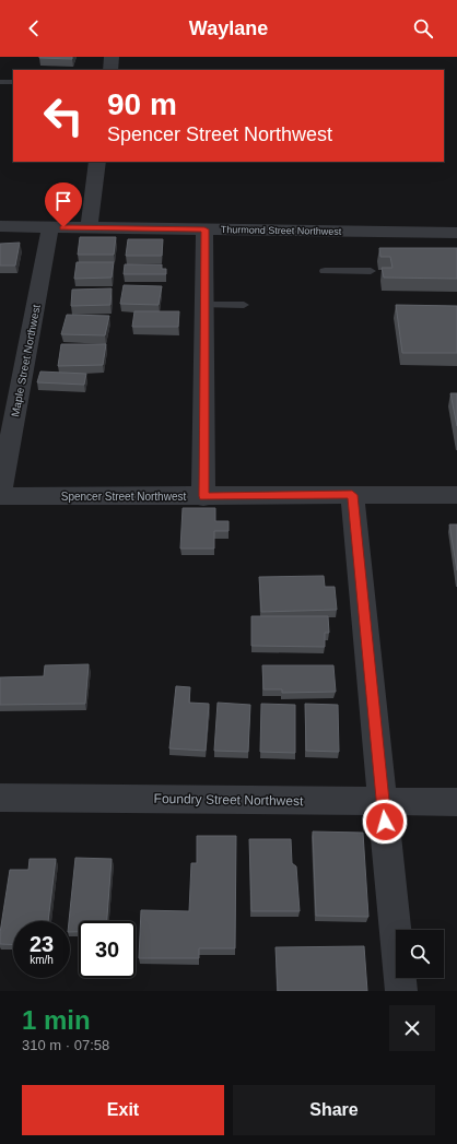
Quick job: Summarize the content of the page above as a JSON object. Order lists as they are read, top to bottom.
{
  "streets": {
    "street": [
      "Thurmond Street Northwest",
      "Maple Street Northwest",
      "Spencer Street Northwest",
      "Foundry Street Northwest"
    ]
  },
  "crossings": [
    ["Thurmond Street Northwest", "Maple Street Northwest"],
    ["Maple Street Northwest", "Spencer Street Northwest"]
  ],
  "page": {
    "header": "Waylane",
    "turn": ["90 m", "Spencer Street Northwest"],
    "speed": "23 km/h",
    "limit": "30",
    "heading": ["1 min", "310 m · 07:58"],
    "buttons": ["Exit", "Share"]
  }
}
